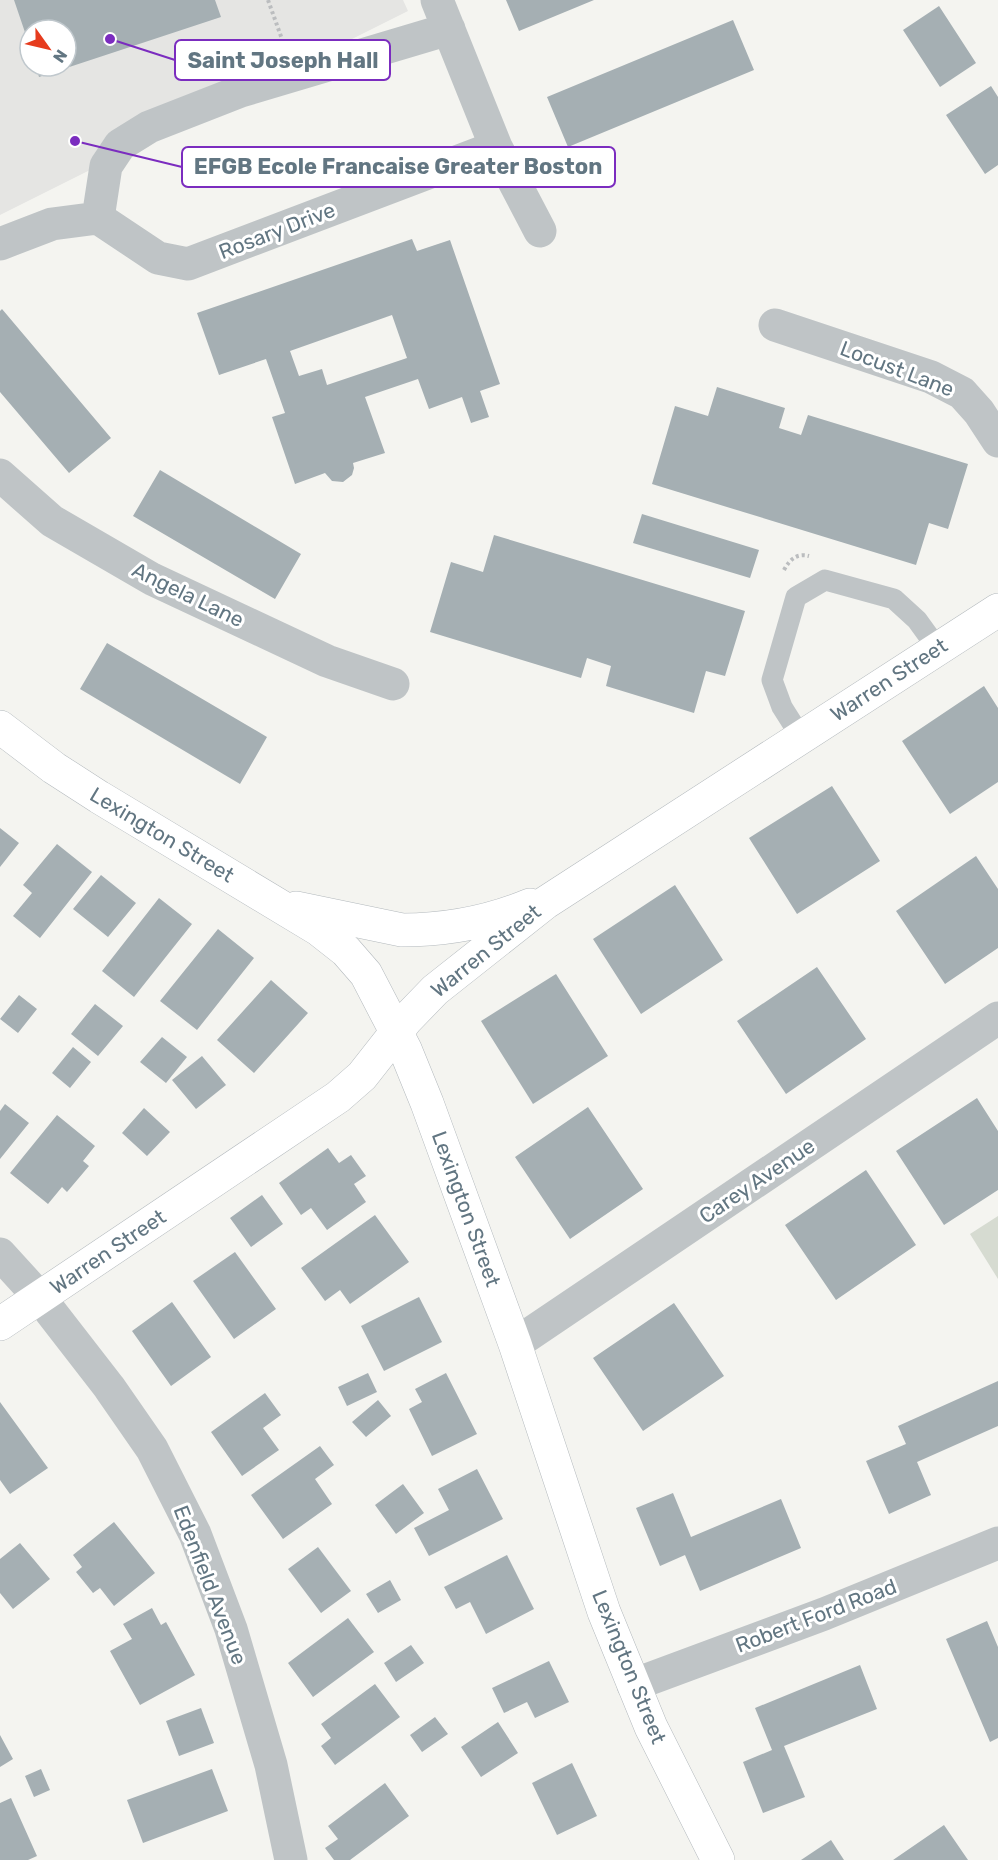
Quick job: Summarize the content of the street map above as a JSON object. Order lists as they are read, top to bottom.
{
  "streets": {
    "street": [
      "Rosary Drive",
      "Locust Lane",
      "Angela Lane",
      "Warren Street",
      "Lexington Street",
      "Carey Avenue",
      "Edenfield Avenue",
      "Robert Ford Road"
    ]
  },
  "crossings": [
    ["Warren Street", "Lexington Street"],
    ["Warren Street", "Edenfield Avenue"],
    ["Lexington Street", "Carey Avenue"],
    ["Lexington Street", "Robert Ford Road"]
  ],
  "places": ["Saint Joseph Hall", "EFGB Ecole Francaise Greater Boston"],
  "north": "bottom right"
}
